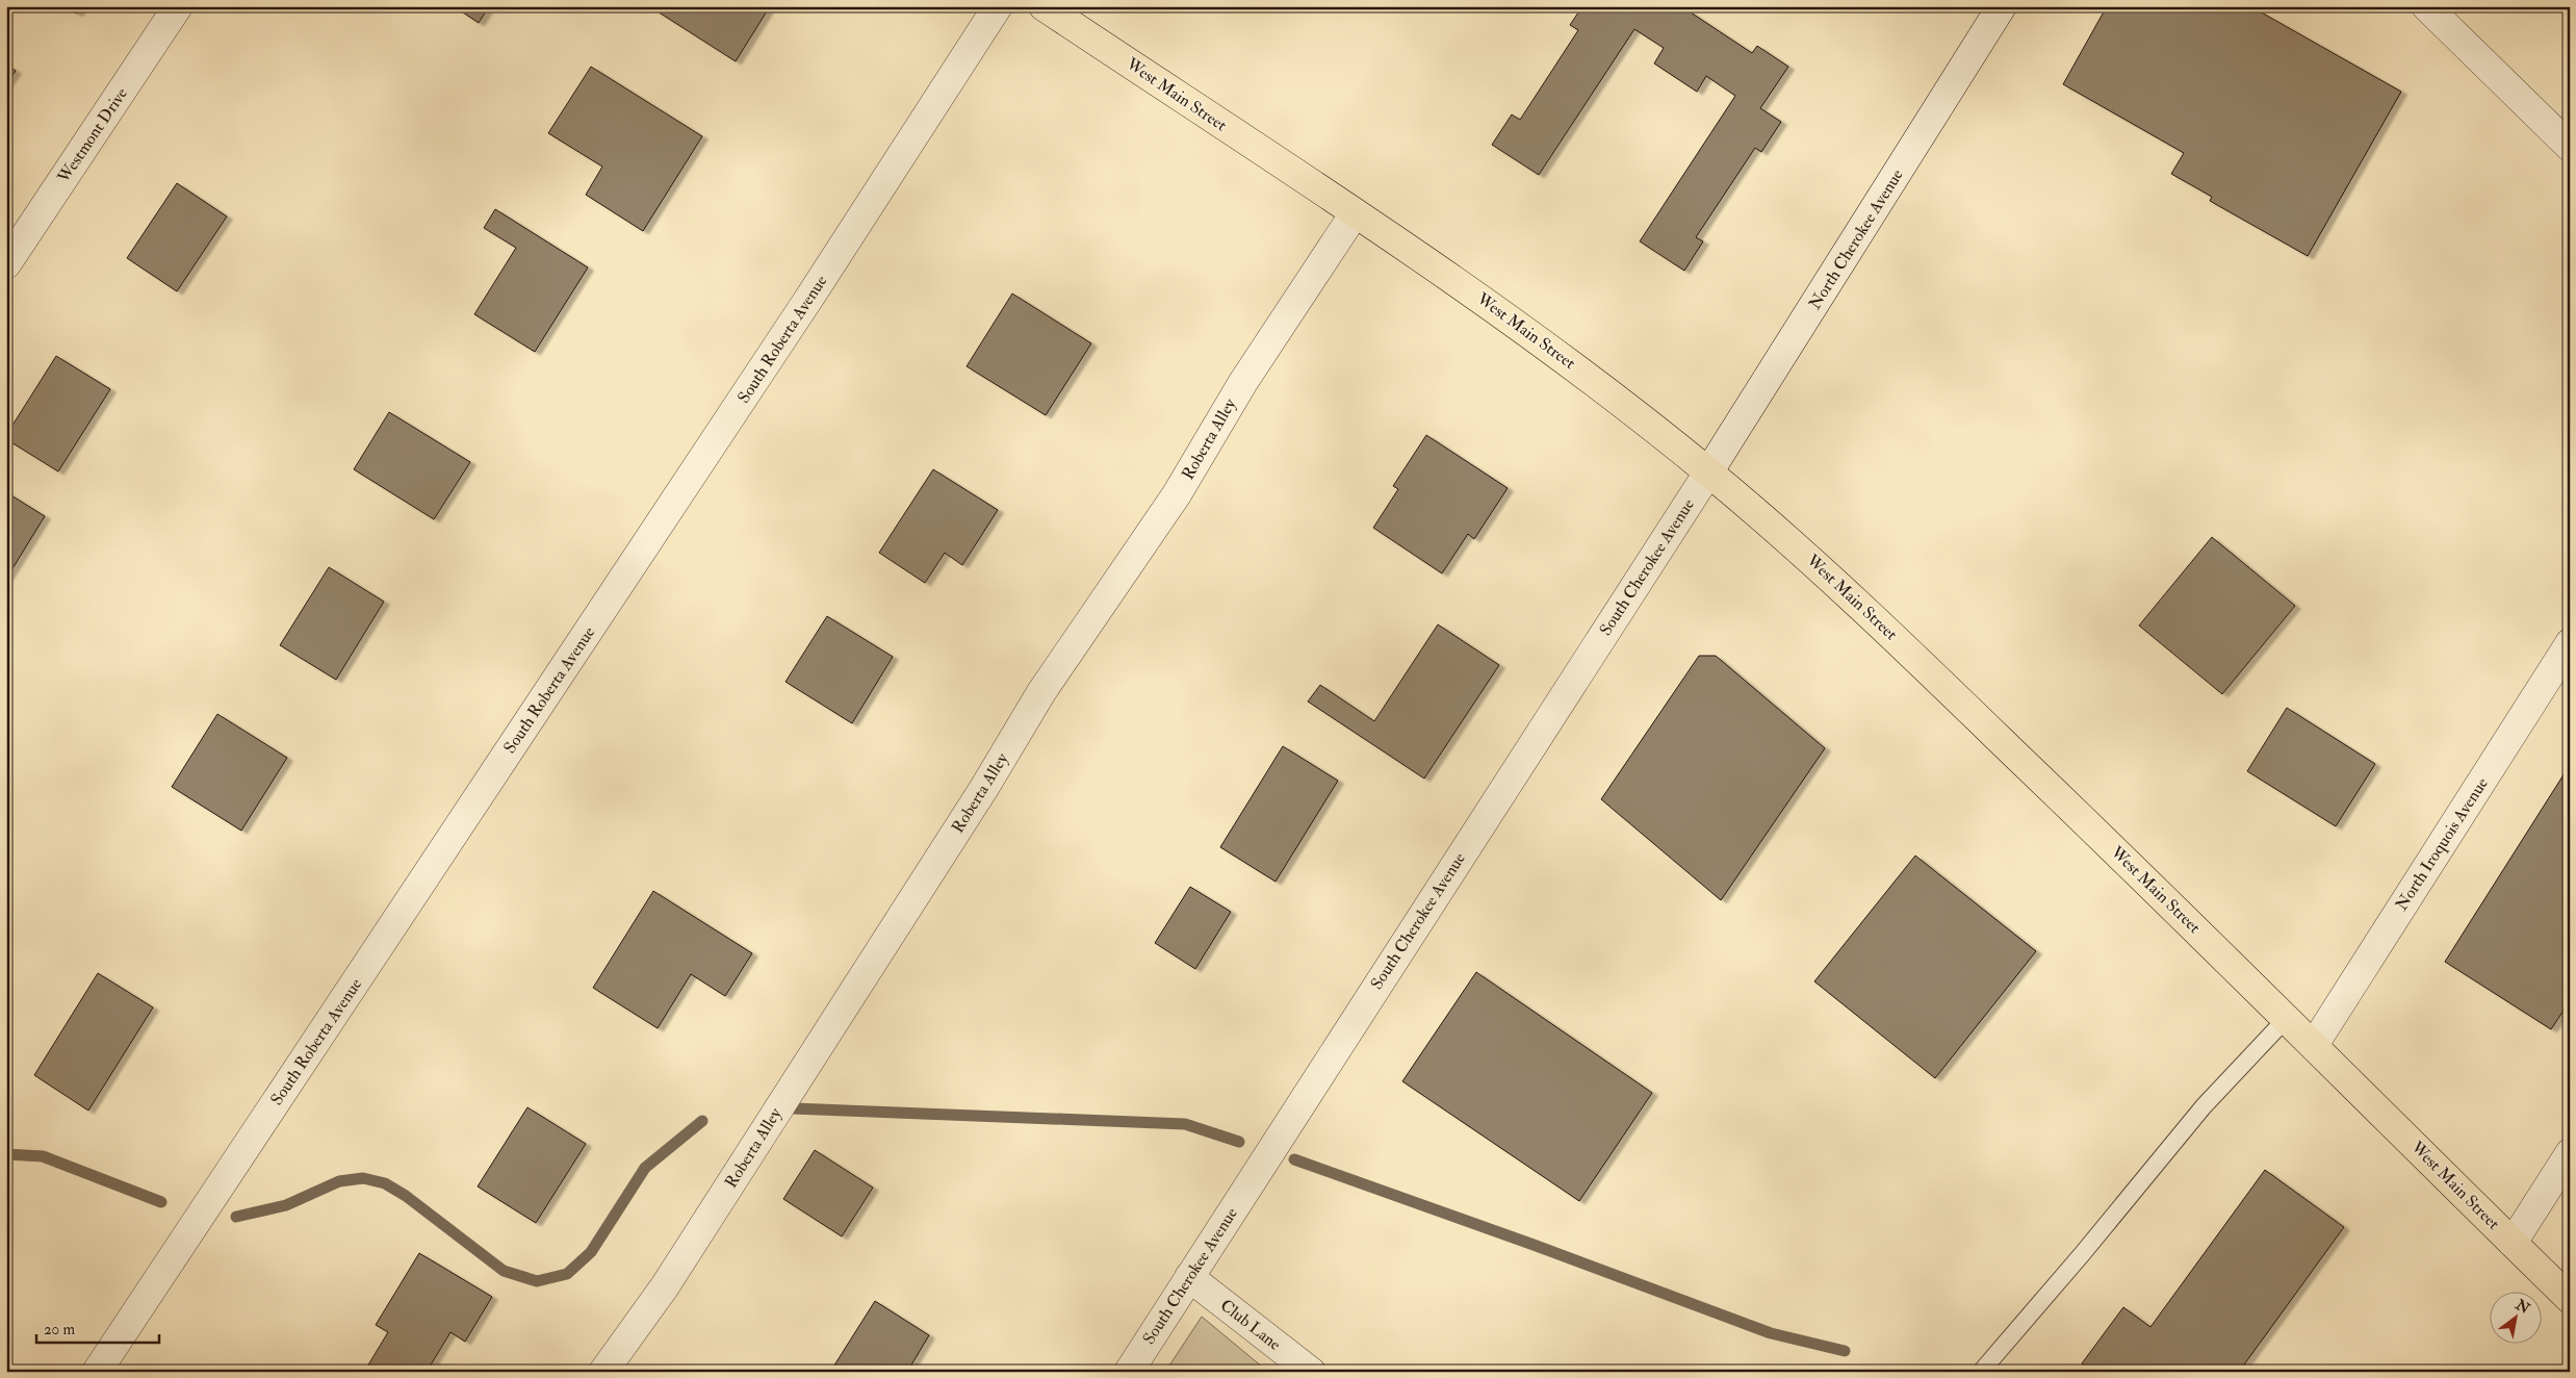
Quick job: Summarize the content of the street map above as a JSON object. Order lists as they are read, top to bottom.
{
  "streets": {
    "main road": ["West Main Street"],
    "street": [
      "Westmont Drive",
      "North Cherokee Avenue",
      "South Roberta Avenue",
      "Roberta Alley",
      "South Cherokee Avenue",
      "North Iroquois Avenue",
      "Club Lane"
    ]
  },
  "crossings": [
    ["West Main Street", "North Cherokee Avenue"],
    ["West Main Street", "Roberta Alley"],
    ["West Main Street", "South Cherokee Avenue"],
    ["West Main Street", "North Iroquois Avenue"],
    ["North Cherokee Avenue", "South Cherokee Avenue"],
    ["South Cherokee Avenue", "Club Lane"]
  ],
  "scale_bar": "20 m",
  "north": "top right"
}
